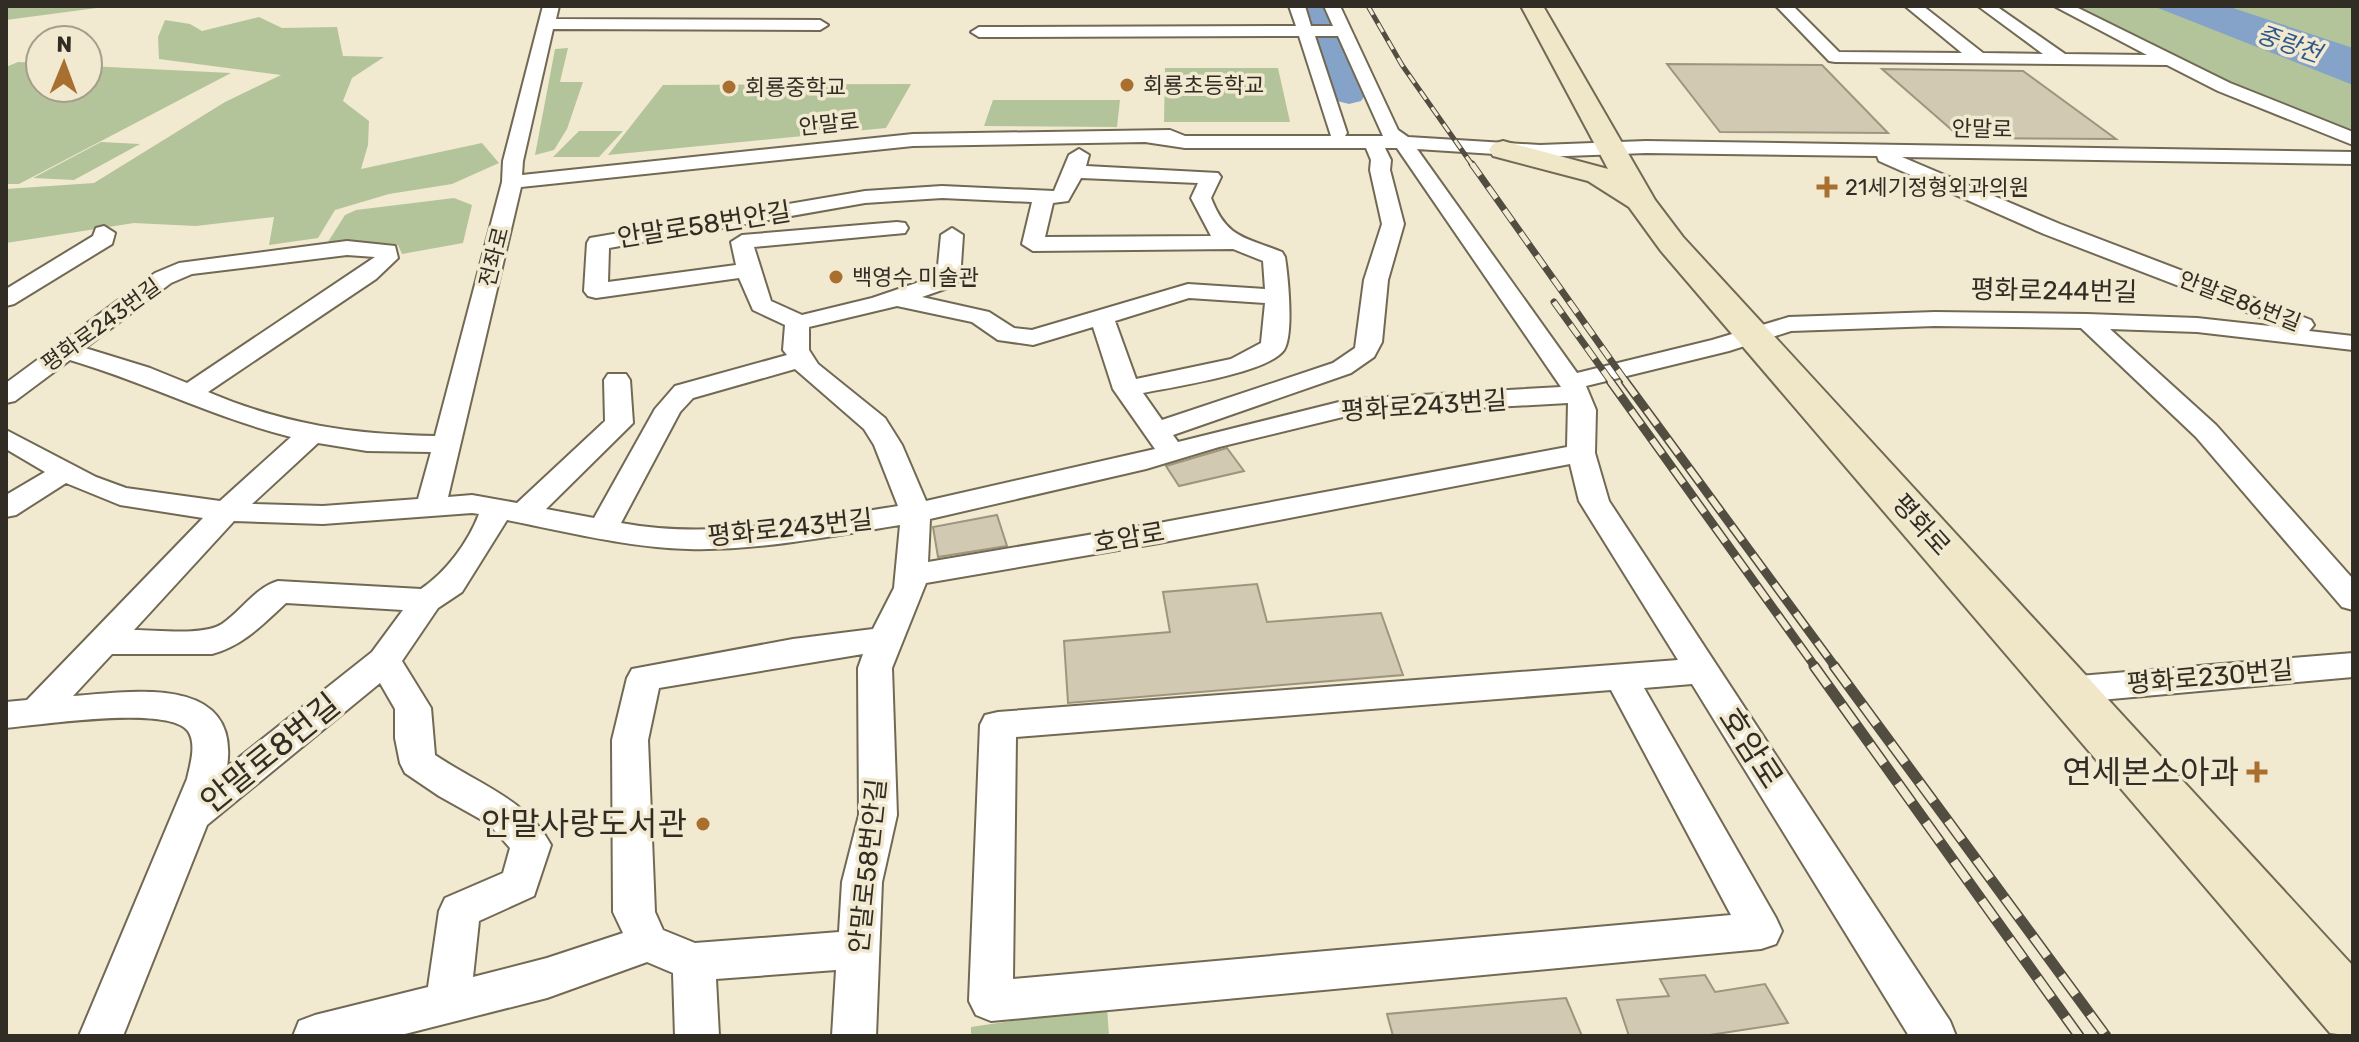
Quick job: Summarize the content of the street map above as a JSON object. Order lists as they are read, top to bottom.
{
  "streets": {
    "main road": ["평화로"],
    "street": [
      "안말로",
      "안말로58번안길",
      "전좌로",
      "평화로244번길",
      "안말로86번길",
      "평화로243번길",
      "호암로",
      "평화로230번길",
      "안말로8번길"
    ]
  },
  "crossings": [
    ["안말로", "전좌로"],
    ["안말로", "안말로86번길"],
    ["안말로", "평화로"],
    ["안말로58번안길", "평화로243번길"],
    ["안말로58번안길", "호암로"],
    ["전좌로", "평화로243번길"],
    ["평화로244번길", "안말로86번길"],
    ["평화로244번길", "평화로243번길"],
    ["평화로244번길", "평화로"],
    ["평화로243번길", "평화로"],
    ["평화로243번길", "호암로"],
    ["평화로243번길", "안말로8번길"],
    ["평화로", "평화로230번길"]
  ],
  "water": ["중랑천"],
  "places": {
    "other": [
      "회룡초등학교",
      "회룡중학교",
      "백영수 미술관",
      "안말사랑도서관"
    ],
    "health": ["21세기정형외과의원", "연세본소아과"]
  },
  "north": "top"
}
